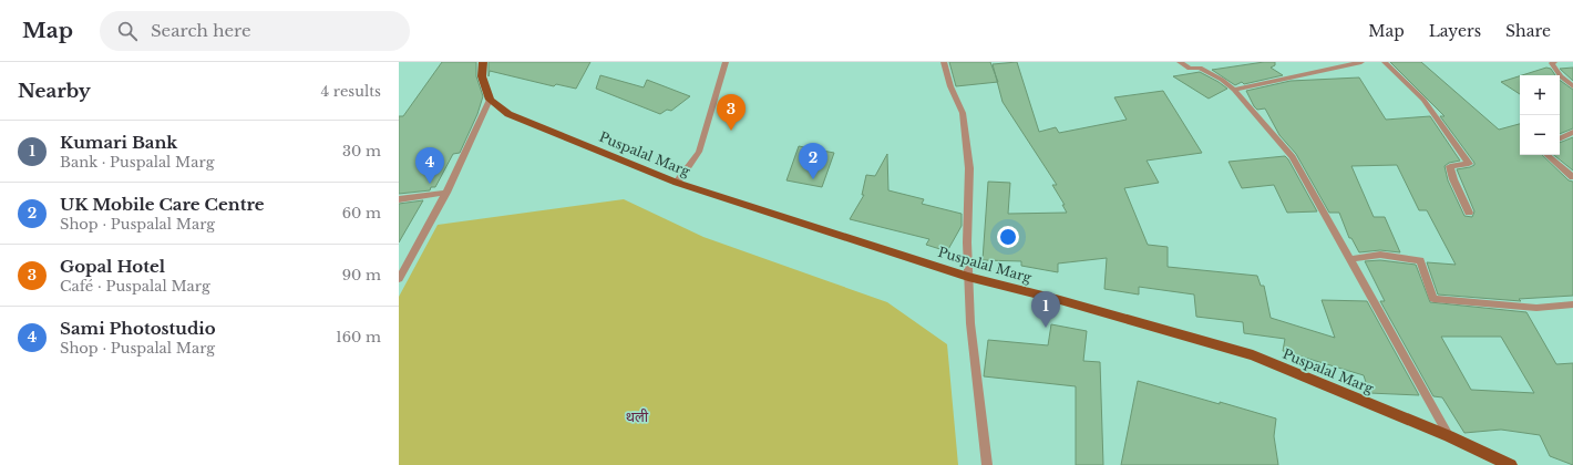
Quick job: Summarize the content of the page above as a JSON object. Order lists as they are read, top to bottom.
{
  "streets": {
    "main road": ["Puspalal Marg"]
  },
  "districts": ["थली"],
  "page": {
    "header": "Map",
    "search": "Search here",
    "nav": ["Map", "Layers", "Share"],
    "heading": ["Nearby", "4 results"],
    "map_buttons": ["+", "−"],
    "pins": [
      "3",
      "2",
      "4",
      "1"
    ],
    "list": [
      {
        "mark": "1",
        "name": "Kumari Bank",
        "note": "Bank · Puspalal Marg",
        "value": "30 m"
      },
      {
        "mark": "2",
        "name": "UK Mobile Care Centre",
        "note": "Shop · Puspalal Marg",
        "value": "60 m"
      },
      {
        "mark": "3",
        "name": "Gopal Hotel",
        "note": "Café · Puspalal Marg",
        "value": "90 m"
      },
      {
        "mark": "4",
        "name": "Sami Photostudio",
        "note": "Shop · Puspalal Marg",
        "value": "160 m"
      }
    ]
  }
}
